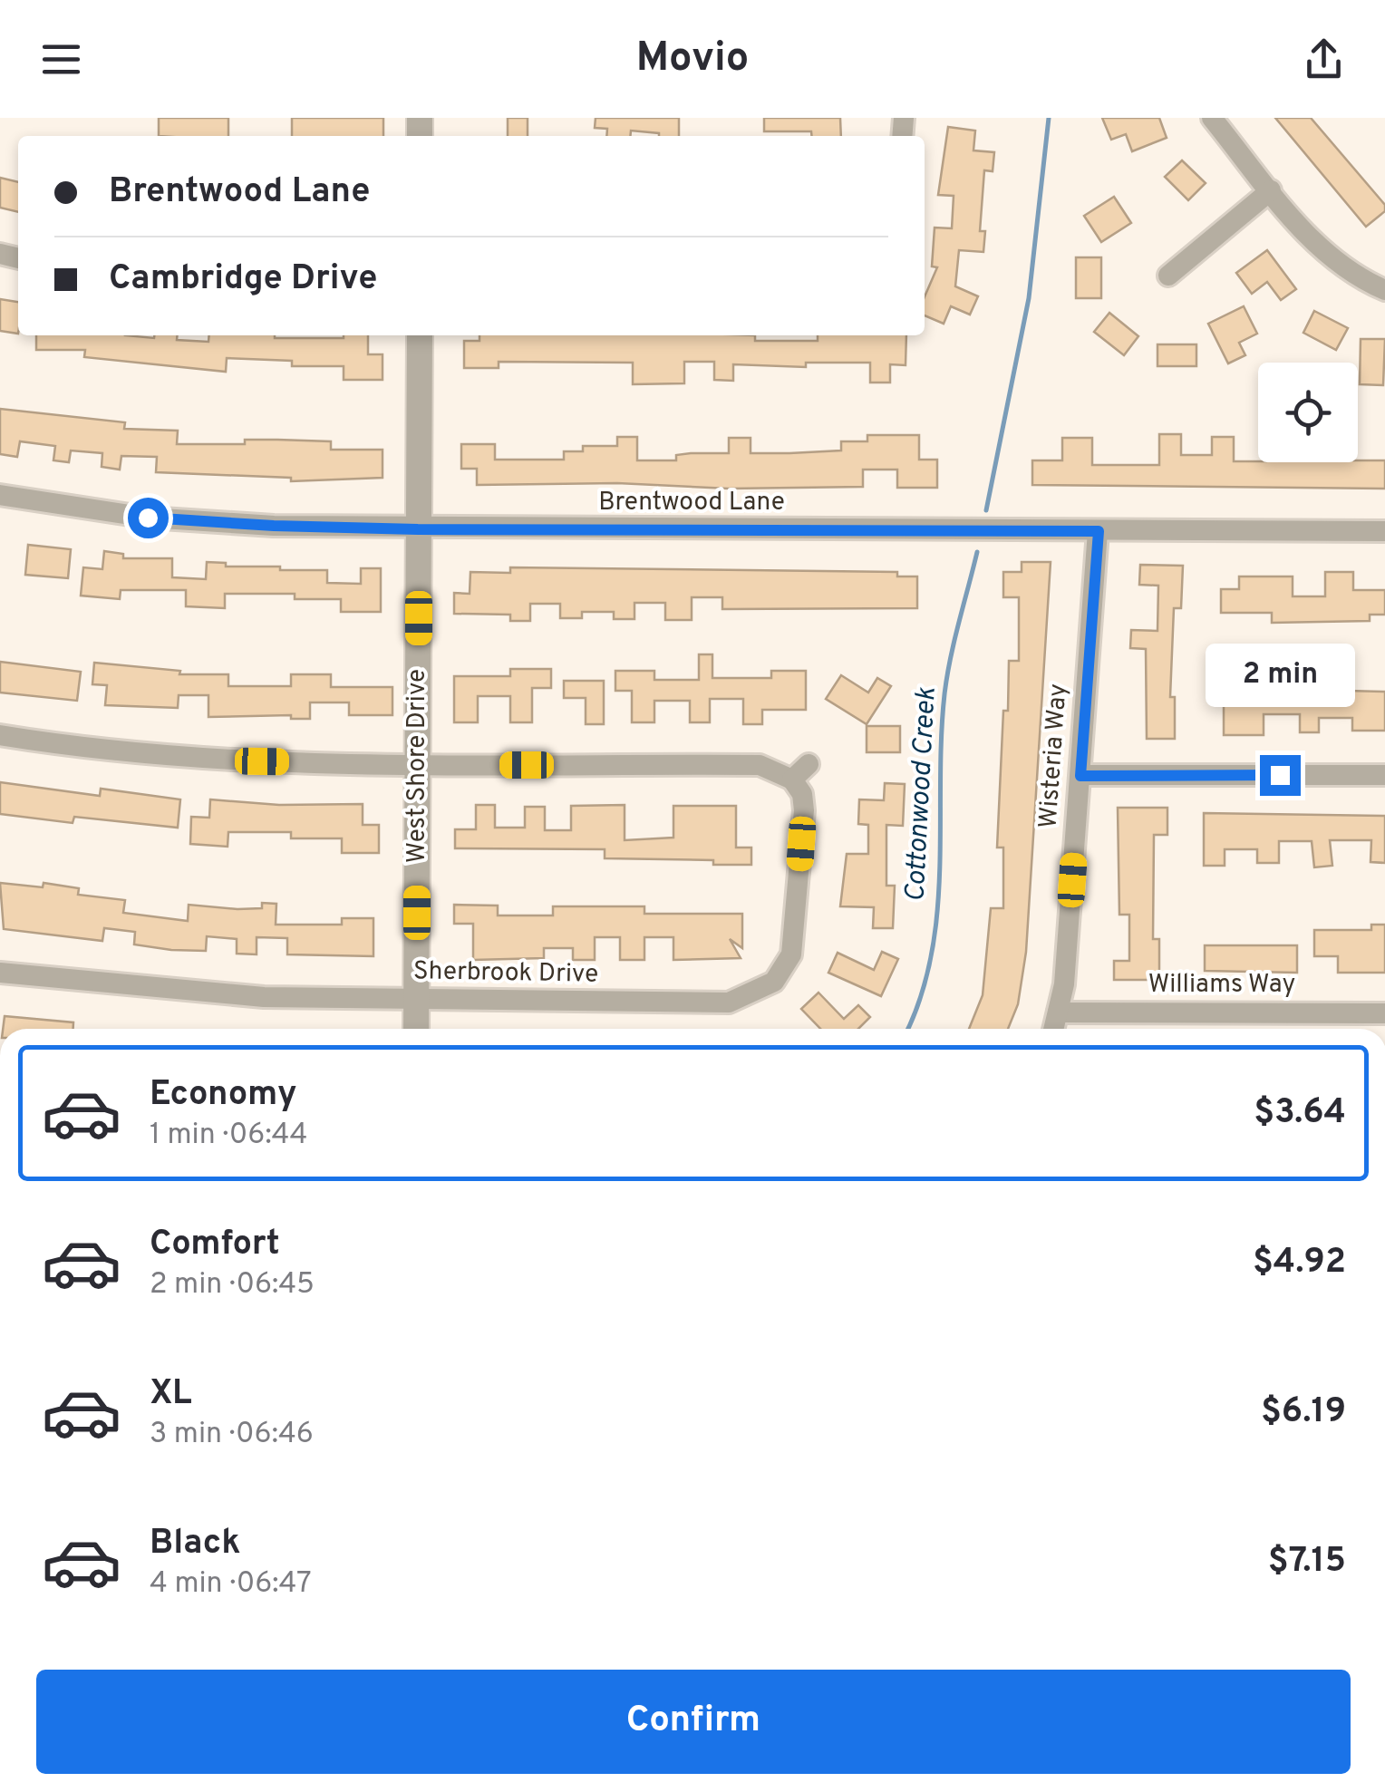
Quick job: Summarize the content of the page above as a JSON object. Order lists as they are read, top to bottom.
{
  "streets": {
    "street": [
      "Brentwood Lane",
      "Wisteria Way",
      "West Shore Drive",
      "Sherbrook Drive",
      "Williams Way"
    ]
  },
  "crossings": [
    ["Brentwood Lane", "Wisteria Way"],
    ["Brentwood Lane", "West Shore Drive"],
    ["Wisteria Way", "Williams Way"],
    ["West Shore Drive", "Sherbrook Drive"]
  ],
  "water": ["Cottonwood Creek"],
  "page": {
    "header": "Movio",
    "banner": ["Brentwood Lane", "Cambridge Drive"],
    "bubble": "2 min",
    "list": [
      {
        "name": "Economy",
        "note": "1 min · 06:44",
        "value": "$3.64"
      },
      {
        "name": "Comfort",
        "note": "2 min · 06:45",
        "value": "$4.92"
      },
      {
        "name": "XL",
        "note": "3 min · 06:46",
        "value": "$6.19"
      },
      {
        "name": "Black",
        "note": "4 min · 06:47",
        "value": "$7.15"
      }
    ],
    "buttons": "Confirm"
  }
}
